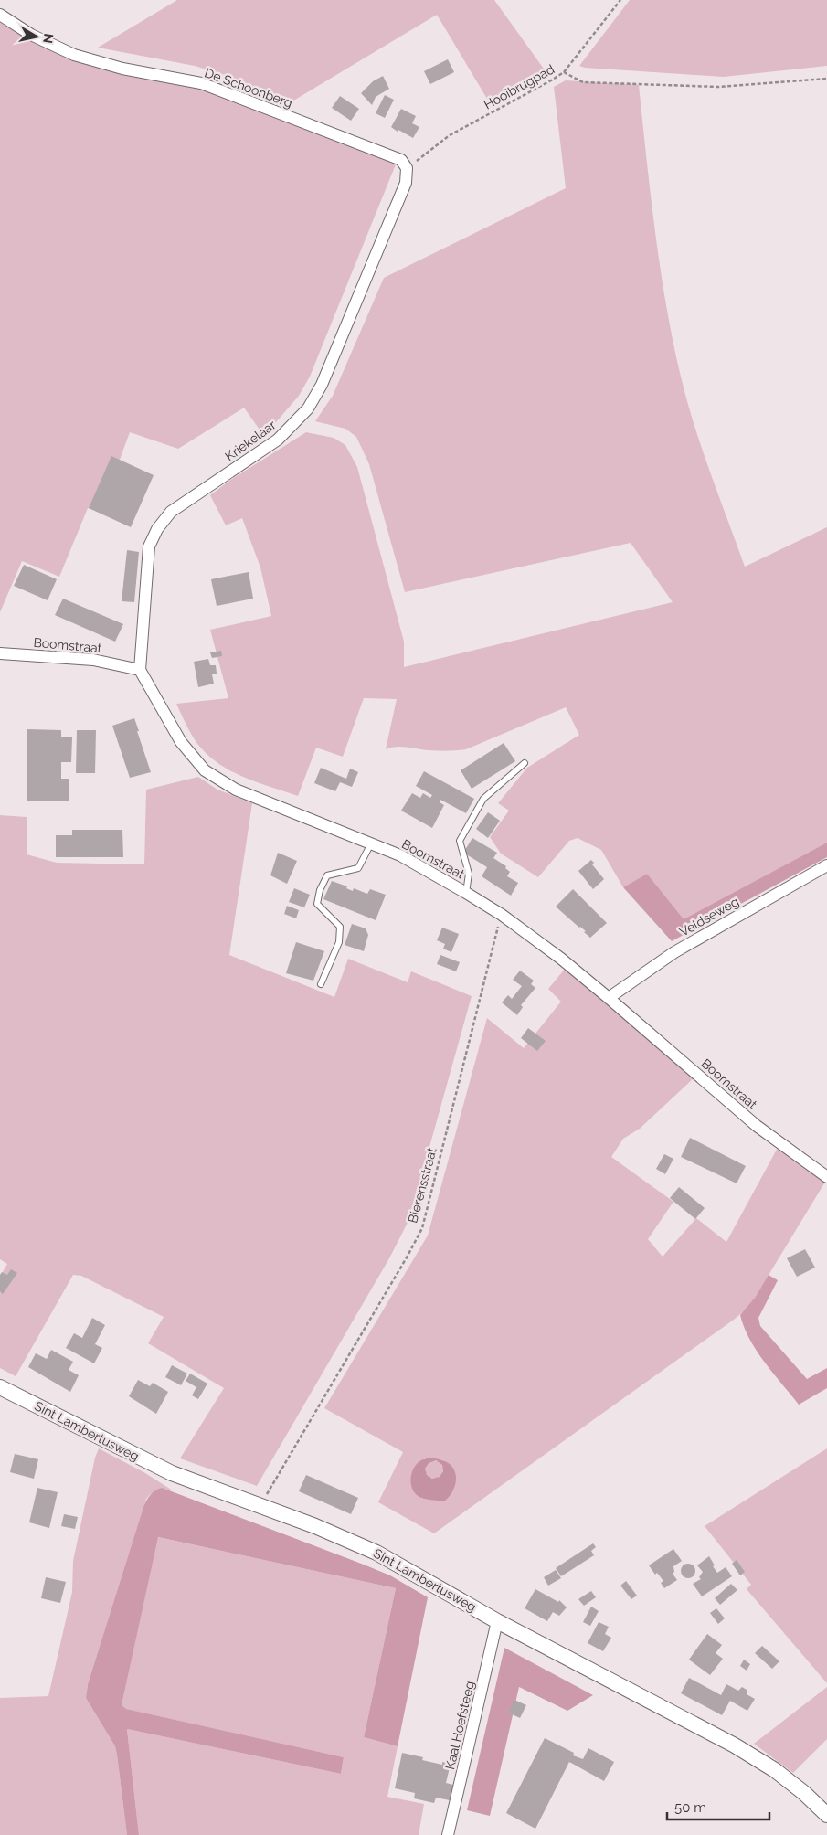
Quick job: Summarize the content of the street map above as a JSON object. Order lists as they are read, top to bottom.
{
  "streets": {
    "street": [
      "De Schoonberg",
      "Kriekelaar",
      "Boomstraat",
      "Veldseweg",
      "Sint Lambertusweg",
      "Kaal Hoefsteeg"
    ],
    "path": ["Hooibrugpad", "Bierensstraat"]
  },
  "crossings": [
    ["Hooibrugpad", "De Schoonberg"],
    ["Hooibrugpad", "Kriekelaar"],
    ["De Schoonberg", "Kriekelaar"],
    ["Kriekelaar", "Boomstraat"],
    ["Boomstraat", "Veldseweg"],
    ["Boomstraat", "Bierensstraat"],
    ["Bierensstraat", "Sint Lambertusweg"],
    ["Sint Lambertusweg", "Kaal Hoefsteeg"]
  ],
  "scale_bar": "50 m",
  "north": "right"
}
